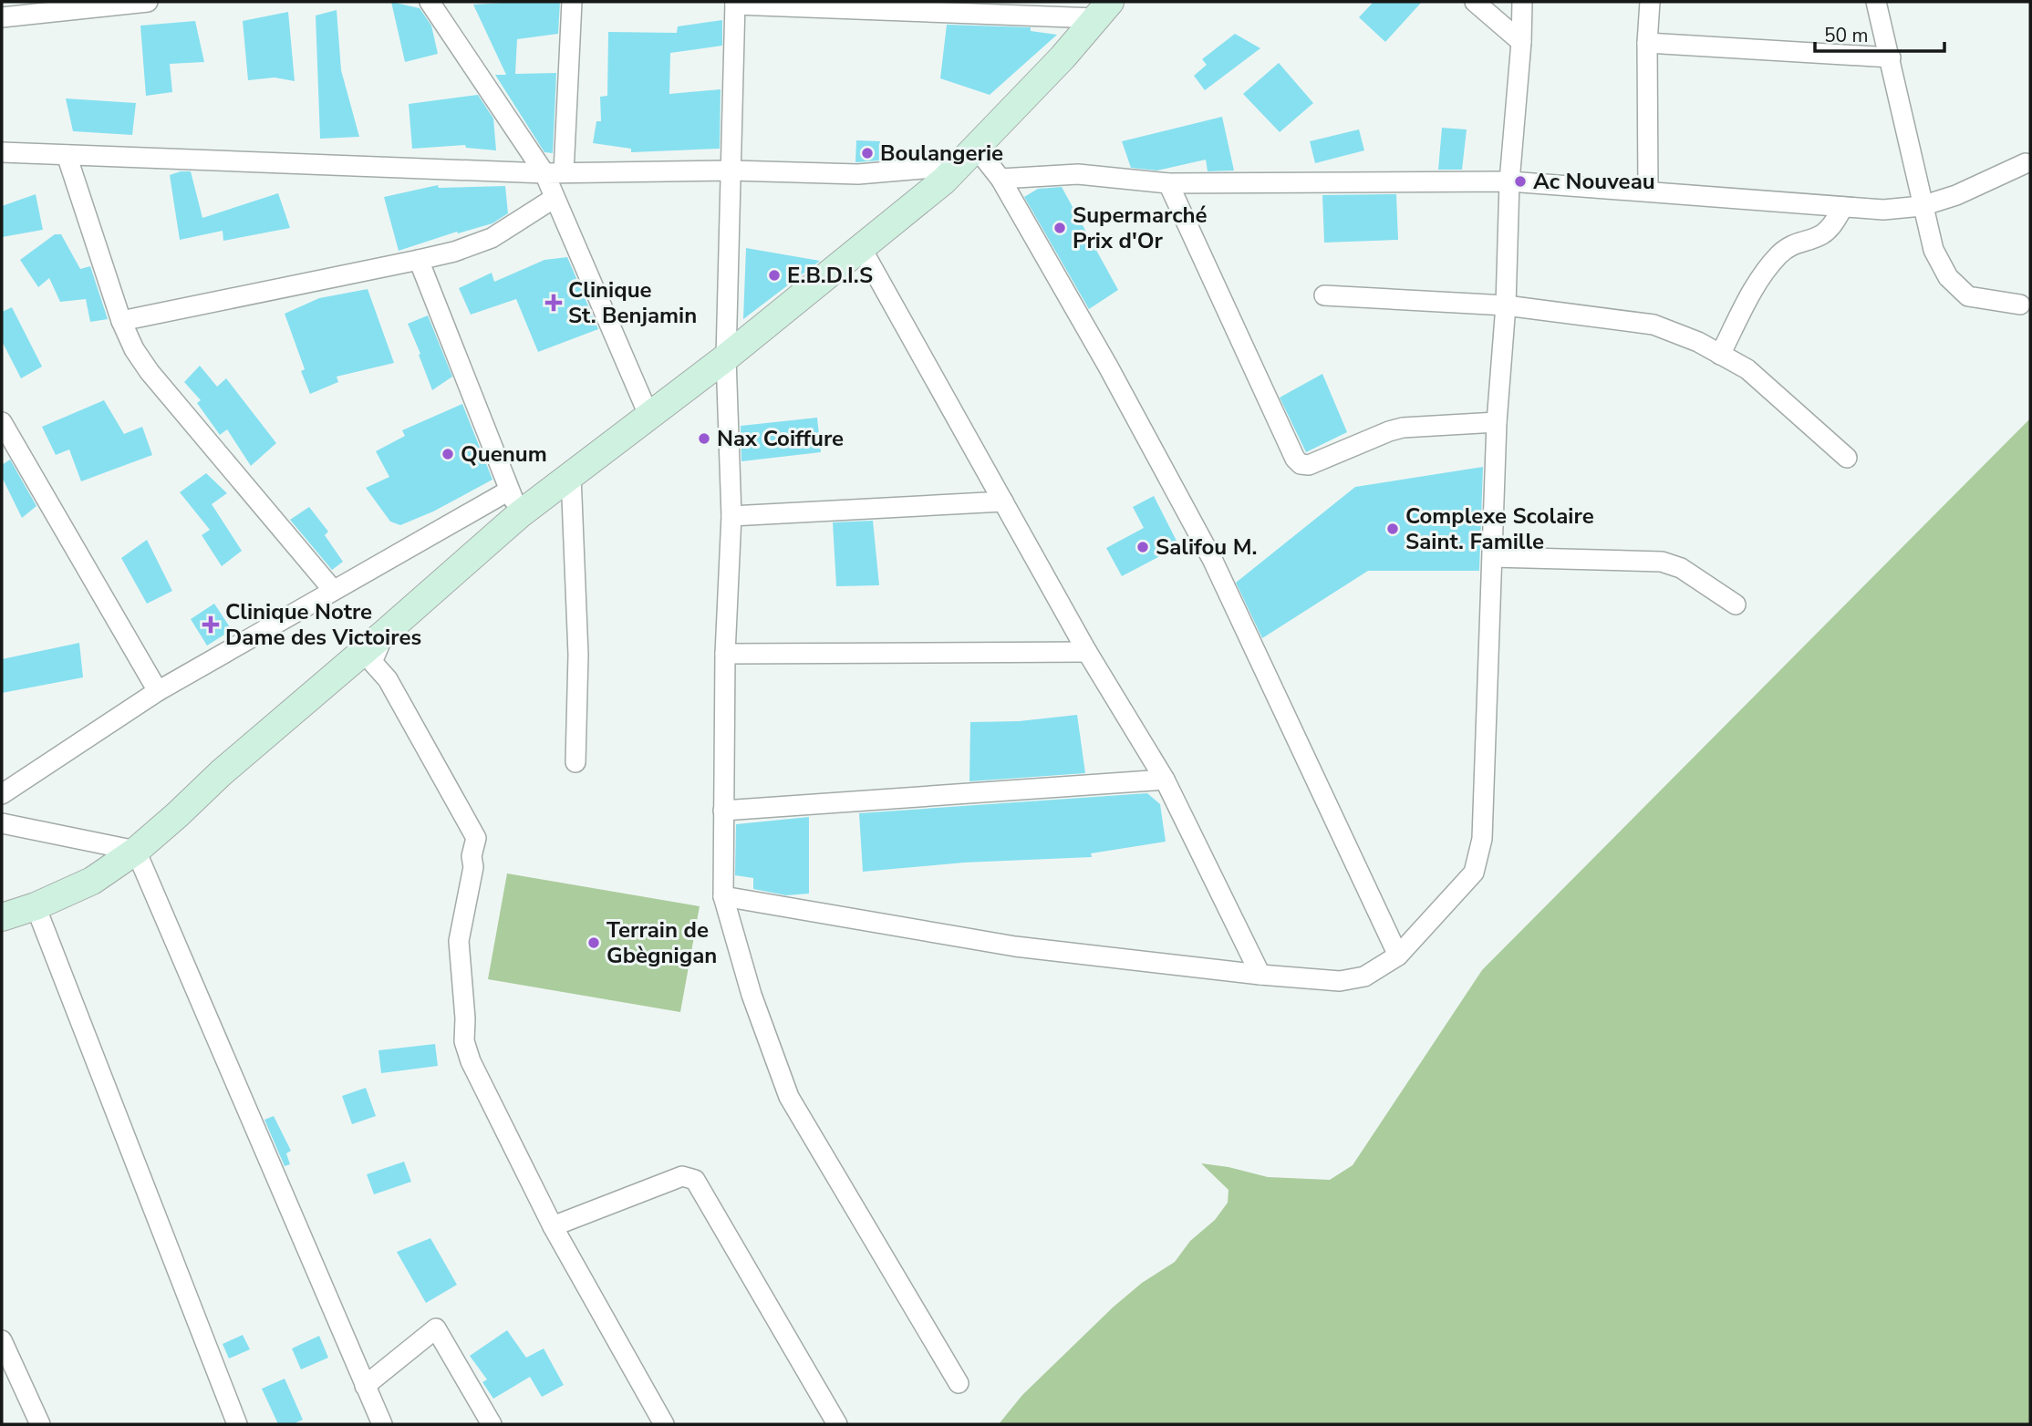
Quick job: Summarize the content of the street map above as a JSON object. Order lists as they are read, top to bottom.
{
  "places": {
    "other": [
      "Boulangerie",
      "Ac Nouveau",
      "Supermarché Prix d'Or",
      "E.B.D.I.S",
      "Nax Coiffure",
      "Quenum",
      "Complexe Scolaire Saint. Famille",
      "Salifou M.",
      "Terrain de Gbègnigan"
    ],
    "health": ["Clinique St. Benjamin", "Clinique Notre Dame des Victoires"]
  },
  "scale_bar": "50 m"
}
